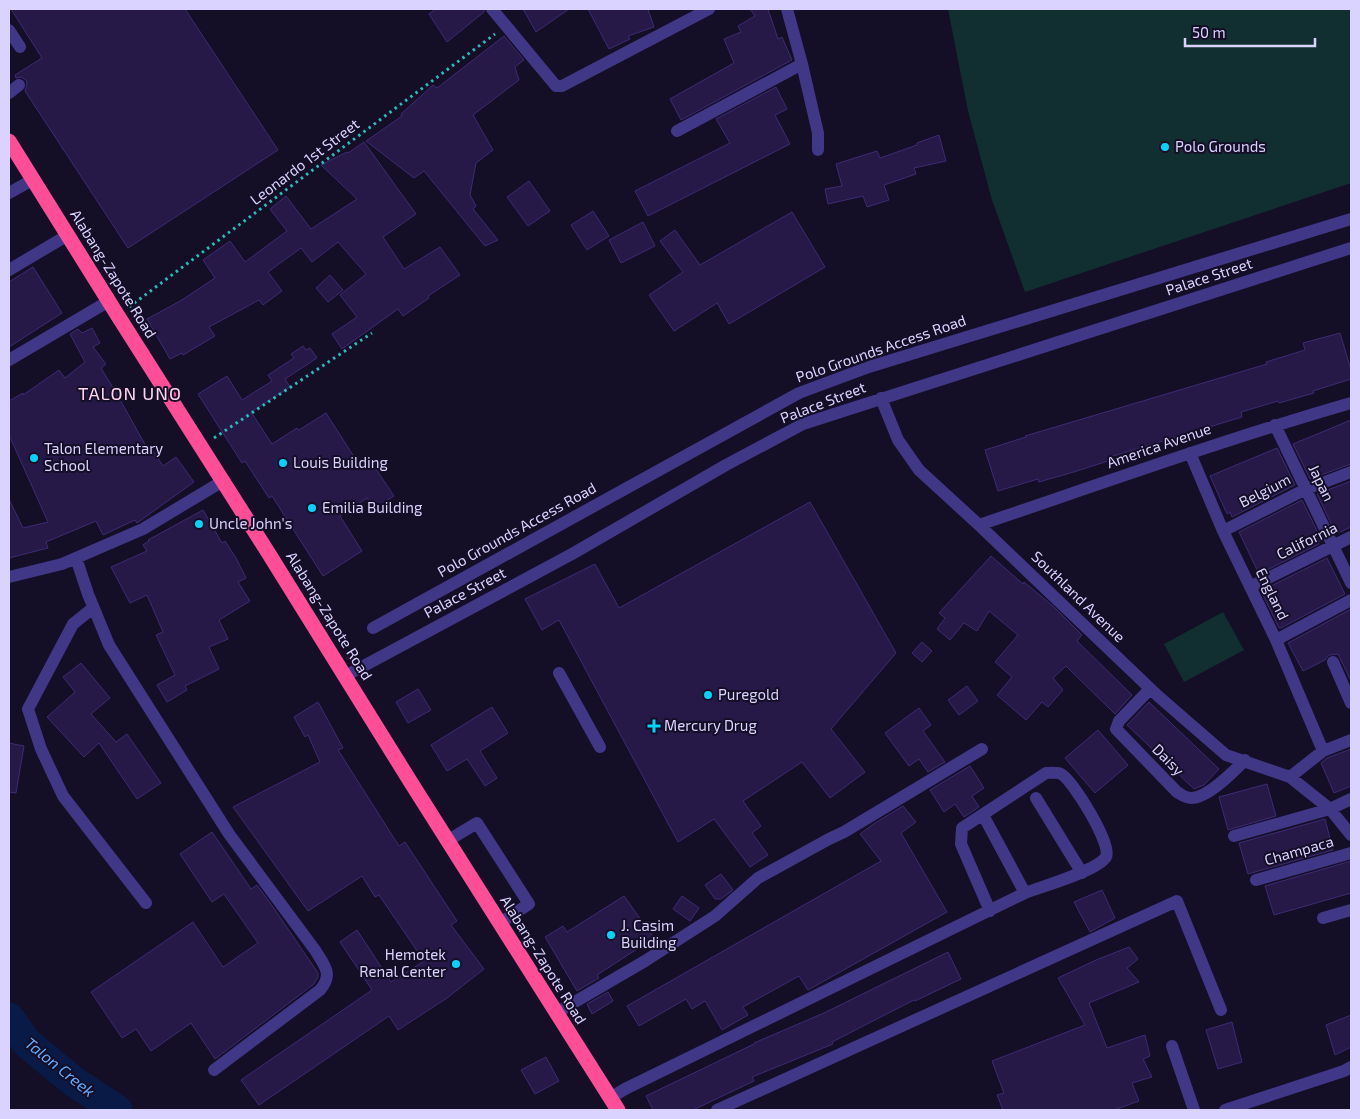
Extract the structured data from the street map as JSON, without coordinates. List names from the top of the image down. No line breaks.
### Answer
{"streets":{"highway":["Alabang-Zapote Road"],"street":["Palace Street","Polo Grounds Access Road","America Avenue","Japan","Belgium","California","England","Southland Avenue","Daisy","Champaca"],"path":["Leonardo 1st Street"]},"crossings":[["Leonardo 1st Street","Alabang-Zapote Road"],["Alabang-Zapote Road","Palace Street"],["Palace Street","Southland Avenue"],["America Avenue","Japan"],["America Avenue","England"],["America Avenue","Southland Avenue"],["Japan","Belgium"],["Japan","California"],["Belgium","England"],["California","England"],["Southland Avenue","Daisy"]],"districts":["TALON UNO"],"water":["Talon Creek"],"places":{"other":["Polo Grounds","Talon Elementary School","Louis Building","Emilia Building","Uncle John's","Puregold","J. Casim Building","Hemotek Renal Center"],"health":["Mercury Drug"]},"scale_bar":"50 m"}
